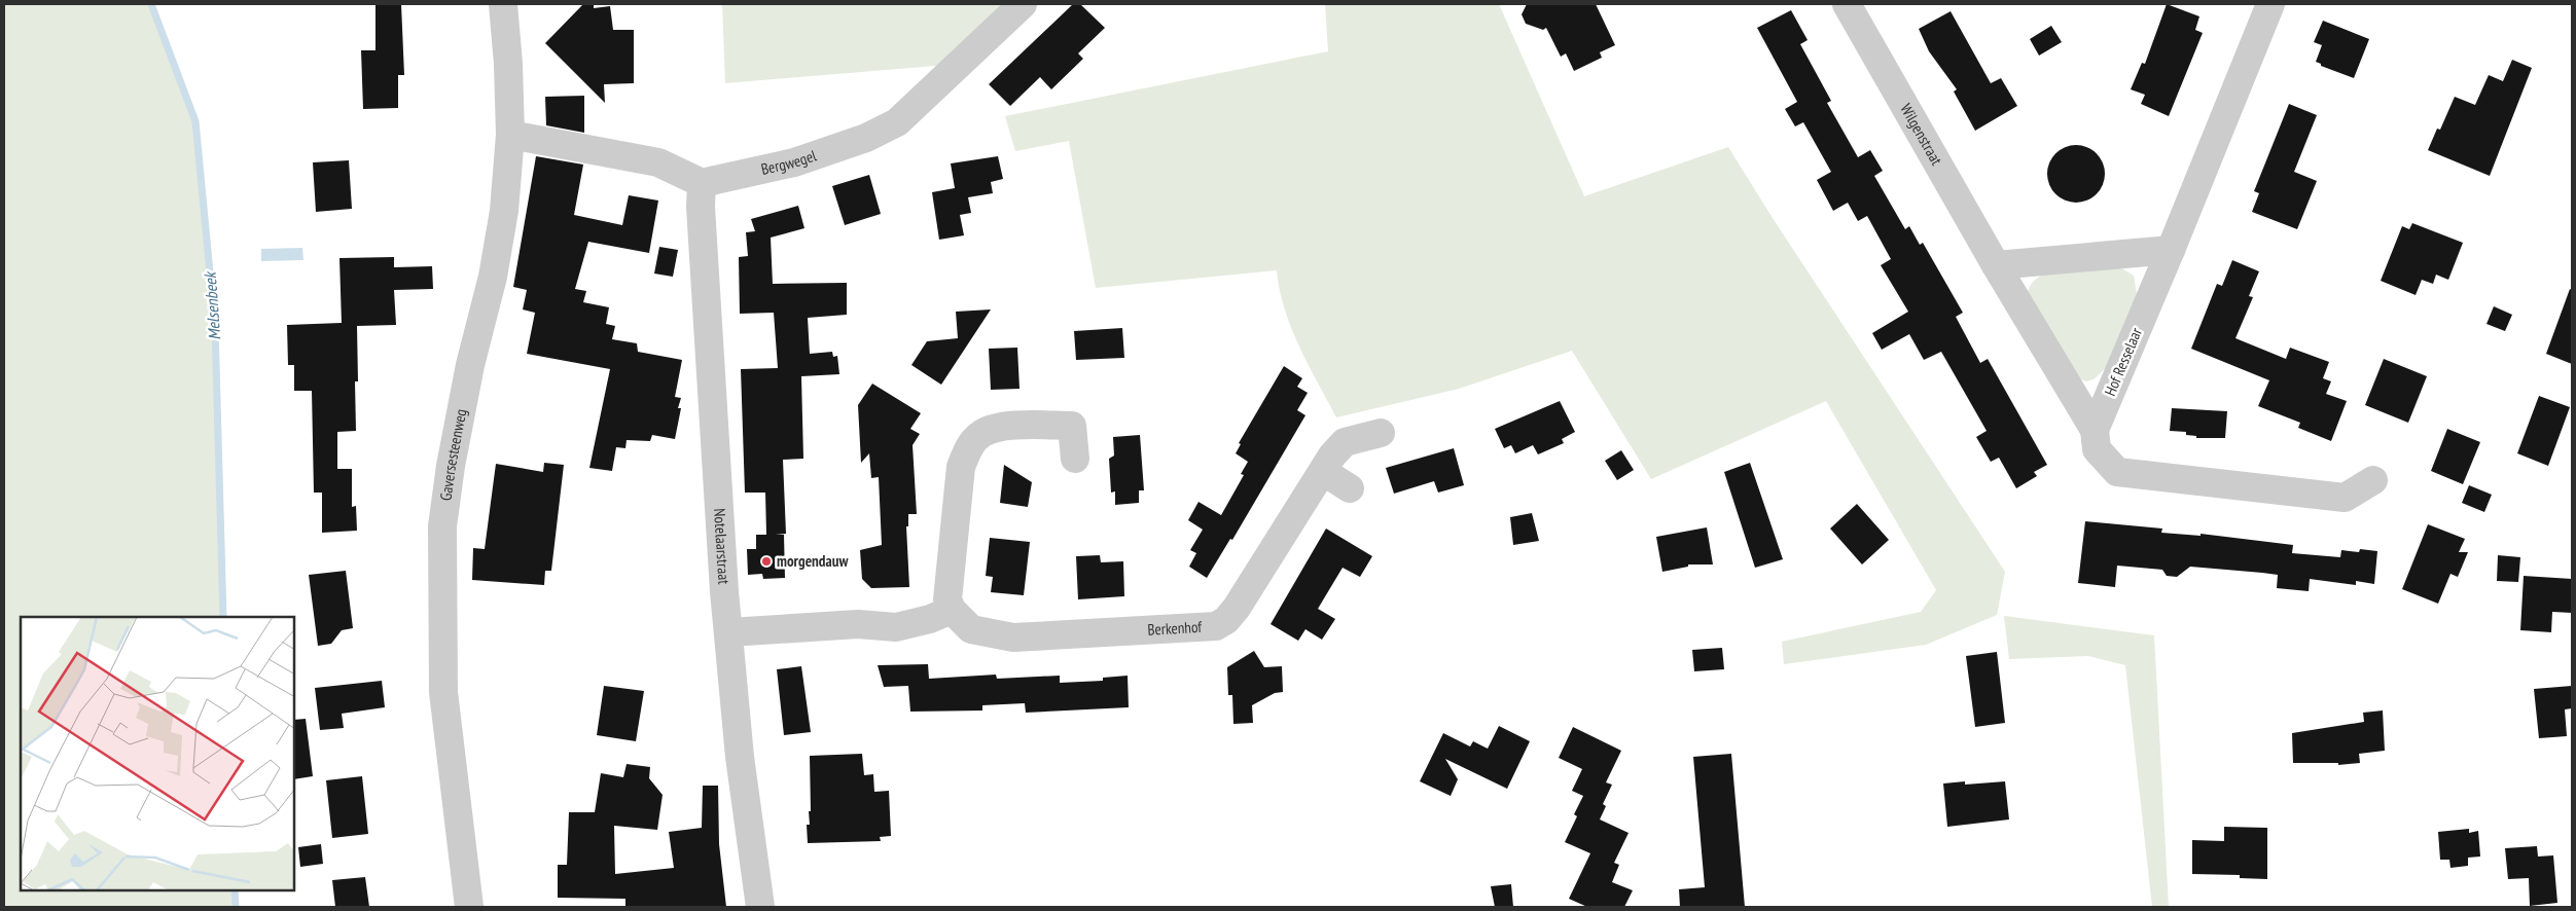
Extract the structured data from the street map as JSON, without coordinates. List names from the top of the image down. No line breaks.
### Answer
{"streets":{"street":["Wilgenstraat","Bergwegel","Hof Resselaar","Gaversesteenweg","Notelaarstraat","Berkenhof"]},"crossings":[["Wilgenstraat","Hof Resselaar"],["Bergwegel","Notelaarstraat"]],"water":["Melsenbeek"],"places":["morgendauw"]}
